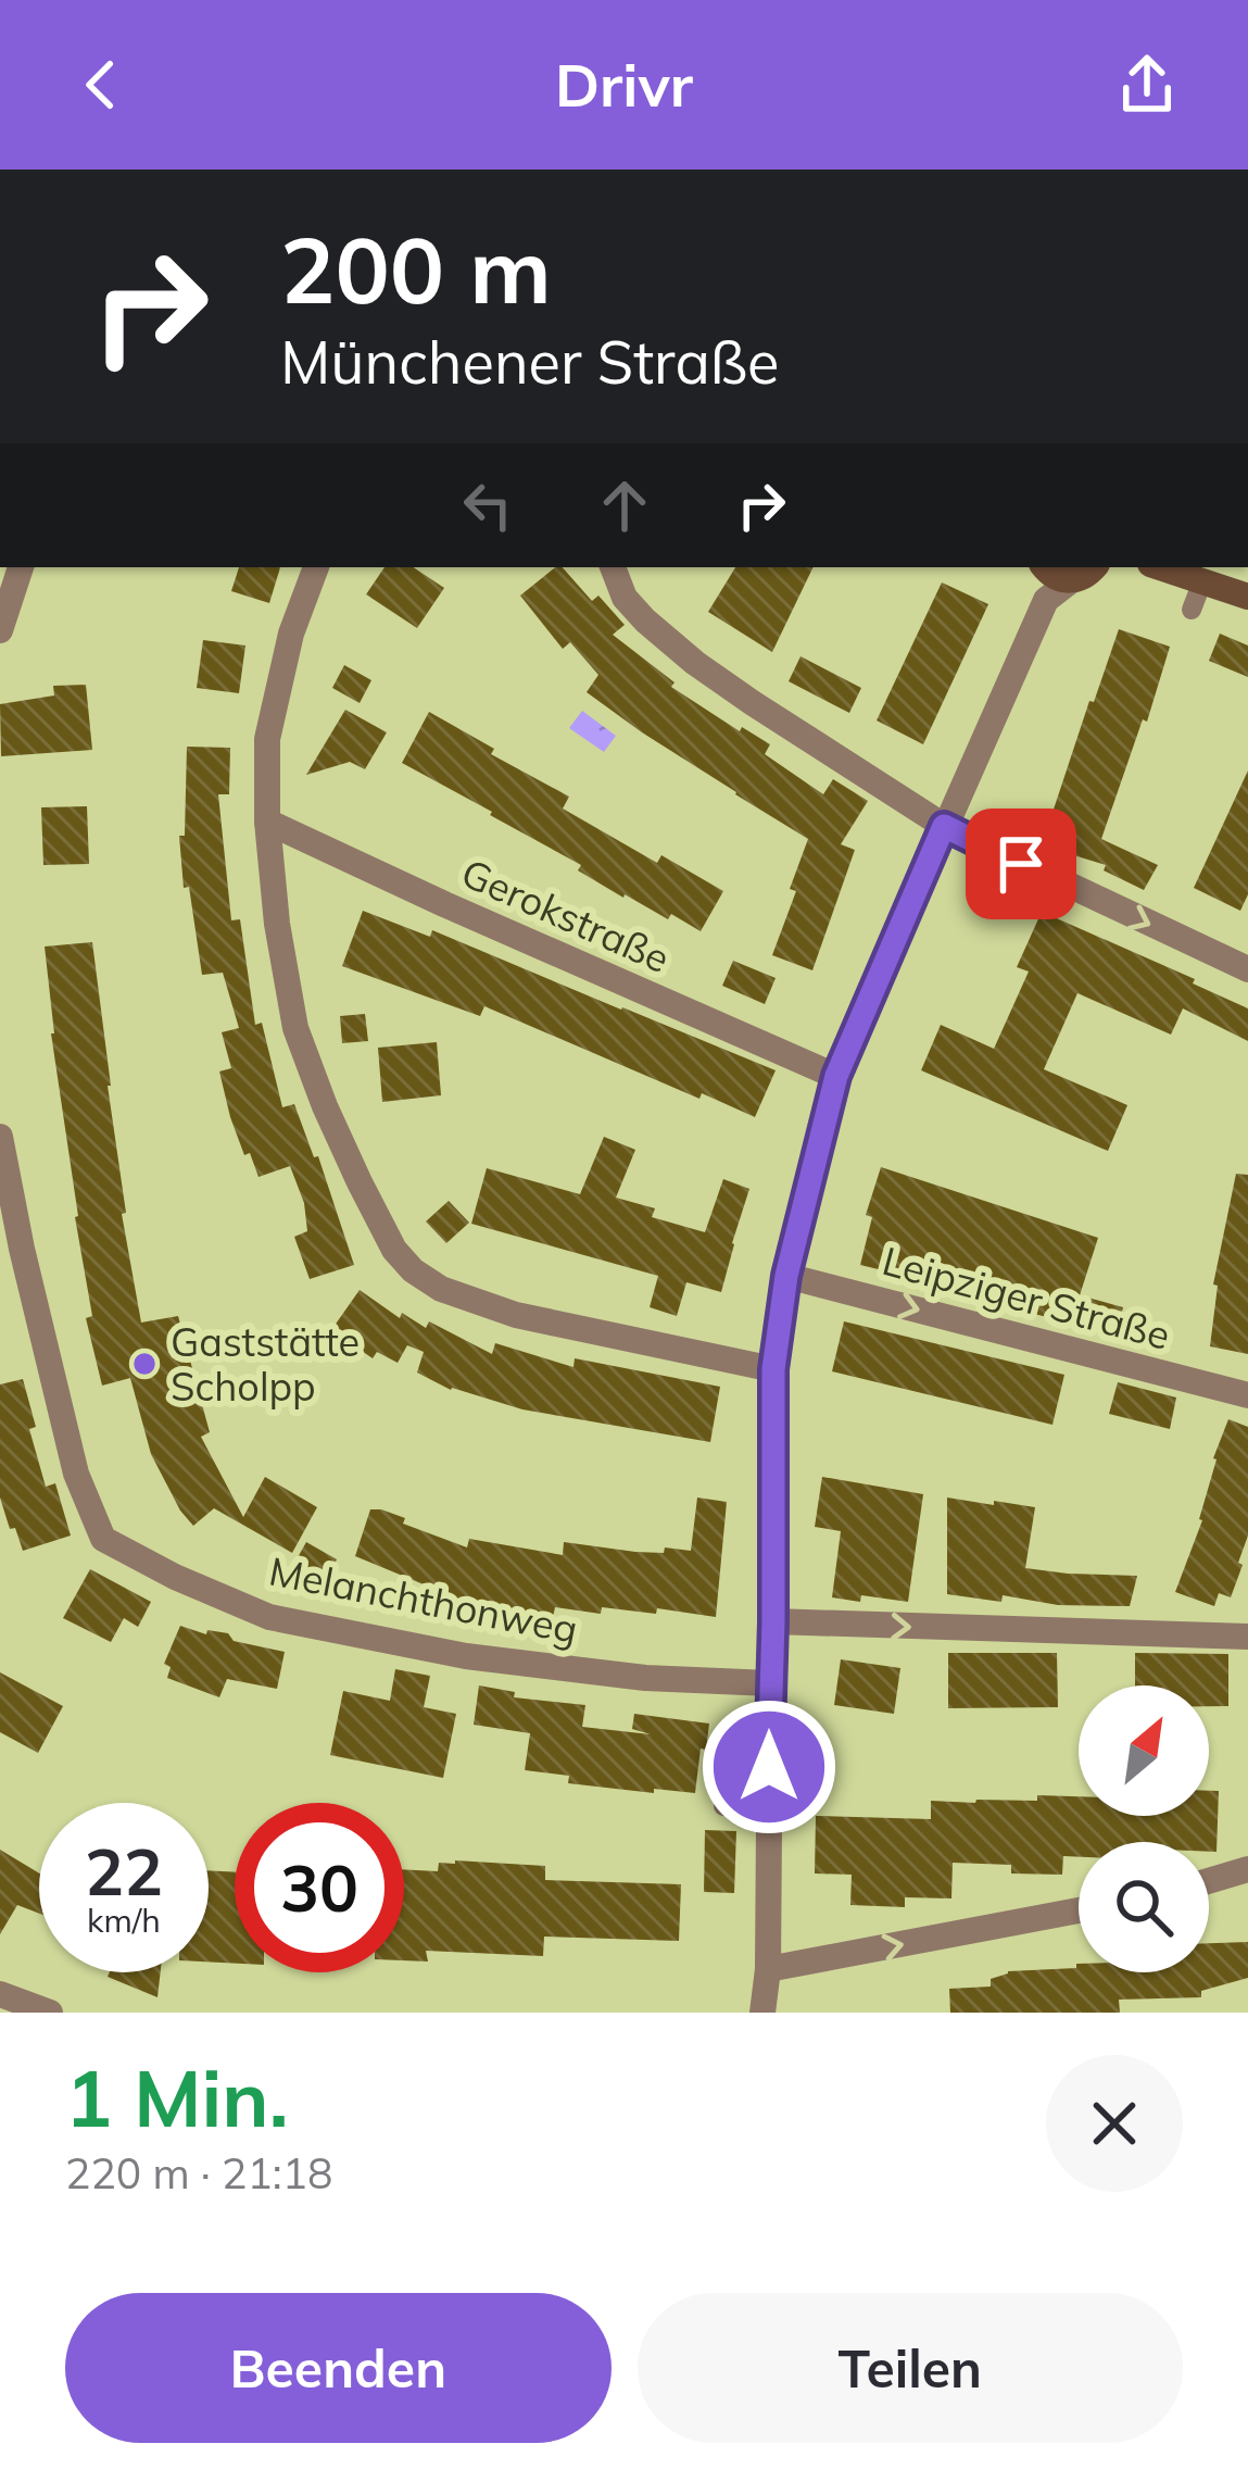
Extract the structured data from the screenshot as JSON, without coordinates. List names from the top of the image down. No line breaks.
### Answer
{"streets":{"street":["Gerokstraße","Leipziger Straße","Melanchthonweg"]},"one_way":["Leipziger Straße"],"places":["Gaststätte Scholpp"],"north":"top right","page":{"header":"Drivr","turn":["200 m","Münchener Straße"],"speed":"22 km/h","limit":"30","heading":["1 Min.","220 m · 21:18"],"buttons":["Beenden","Teilen"]}}
